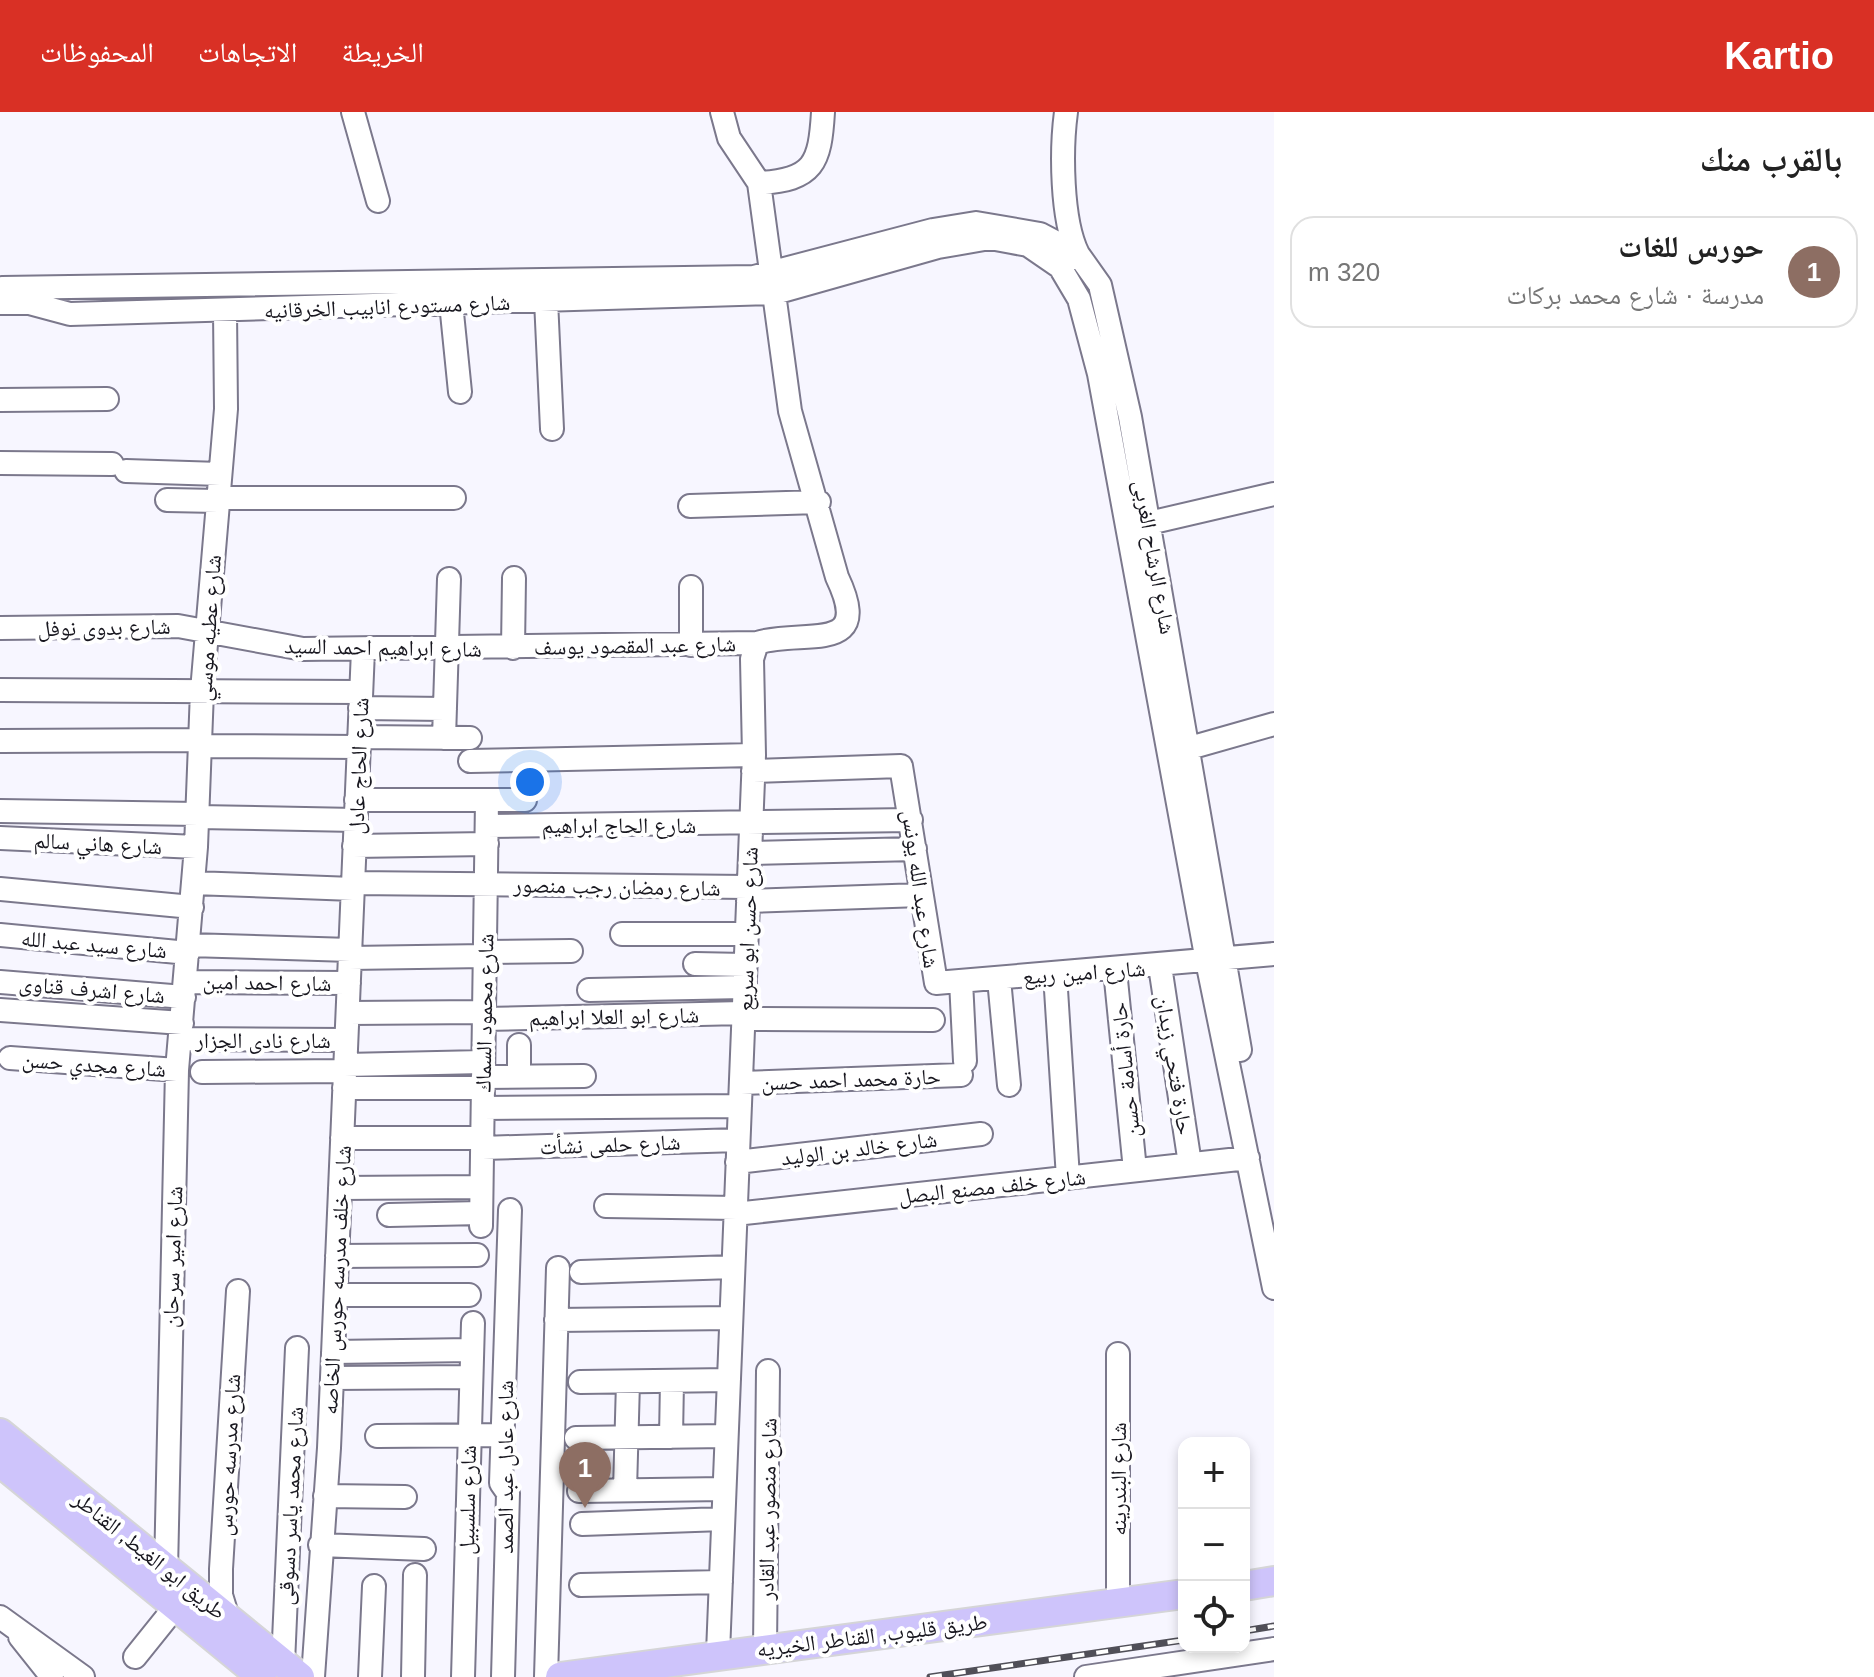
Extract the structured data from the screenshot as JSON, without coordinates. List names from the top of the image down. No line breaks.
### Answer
{"streets":{"main road":["طريق ابو الغيط, القناطر","طريق قليوب, القناطر الخيريه"],"street":["شارع مستودع انابيب الخرقانيه","شارع الرشاح الغربى","شارع بدوى نوفل","شارع عطيه موسي","شارع عبد المقصود يوسف","شارع ابراهيم احمد السيد","شارع الحاج عادل","شارع الحاج ابراهيم","شارع هاني سالم","شارع رمضان رجب منصور","شارع عبد الله يونس","شارع حسن ابو سريع","شارع سيد عبد الله","شارع امين ربيع","شارع احمد امين","شارع اشرف قناوى","شارع محمود السماك","شارع ابو العلا ابراهيم","شارع نادى الجزار","شارع مجدي حسن","حارة فتحي زيدان","حارة أسامة حسن","حارة محمد احمد حسن","شارع حلمى نشأت","شارع خالد بن الوليد","شارع خلف مصنع البصل","شارع امير سرحان","شارع خلف مدرسه حورس الخاصه","شارع مدرسه حورس","شارع عادل عبد الصمد","شارع البندرينه","شارع سلسبيل","شارع محمد ياسر دسوقى","شارع منصور عبد القادر"]},"crossings":[["شارع مستودع انابيب الخرقانيه","شارع الرشاح الغربى"],["شارع مستودع انابيب الخرقانيه","شارع عطيه موسي"],["شارع الرشاح الغربى","شارع امين ربيع"],["شارع الرشاح الغربى","شارع خلف مصنع البصل"],["شارع بدوى نوفل","شارع عطيه موسي"],["شارع بدوى نوفل","شارع ابراهيم احمد السيد"],["شارع عطيه موسي","شارع ابراهيم احمد السيد"],["شارع عطيه موسي","شارع هاني سالم"],["شارع عطيه موسي","شارع رمضان رجب منصور"],["شارع عطيه موسي","شارع سيد عبد الله"],["شارع عطيه موسي","شارع امير سرحان"],["شارع عبد المقصود يوسف","شارع ابراهيم احمد السيد"],["شارع عبد المقصود يوسف","شارع حسن ابو سريع"],["شارع ابراهيم احمد السيد","شارع الحاج عادل"],["شارع الحاج عادل","شارع الحاج ابراهيم"],["شارع الحاج عادل","شارع رمضان رجب منصور"],["شارع الحاج عادل","شارع خلف مدرسه حورس الخاصه"],["شارع الحاج ابراهيم","شارع عبد الله يونس"],["شارع الحاج ابراهيم","شارع حسن ابو سريع"],["شارع الحاج ابراهيم","شارع محمود السماك"],["شارع رمضان رجب منصور","شارع عبد الله يونس"],["شارع رمضان رجب منصور","شارع حسن ابو سريع"],["شارع رمضان رجب منصور","شارع محمود السماك"],["شارع رمضان رجب منصور","شارع خلف مدرسه حورس الخاصه"],["شارع عبد الله يونس","شارع حسن ابو سريع"],["شارع عبد الله يونس","شارع امين ربيع"],["شارع عبد الله يونس","حارة محمد احمد حسن"],["شارع حسن ابو سريع","شارع ابو العلا ابراهيم"],["شارع حسن ابو سريع","حارة محمد احمد حسن"],["شارع حسن ابو سريع","شارع حلمى نشأت"],["شارع حسن ابو سريع","شارع خالد بن الوليد"],["شارع حسن ابو سريع","شارع خلف مصنع البصل"],["شارع حسن ابو سريع","طريق قليوب, القناطر الخيريه"],["شارع سيد عبد الله","شارع محمود السماك"],["شارع سيد عبد الله","شارع امير سرحان"],["شارع سيد عبد الله","شارع خلف مدرسه حورس الخاصه"],["شارع امين ربيع","حارة فتحي زيدان"],["شارع امين ربيع","حارة أسامة حسن"],["شارع امين ربيع","حارة محمد احمد حسن"],["شارع احمد امين","شارع اشرف قناوى"],["شارع احمد امين","شارع امير سرحان"],["شارع احمد امين","شارع خلف مدرسه حورس الخاصه"],["شارع اشرف قناوى","شارع امير سرحان"],["شارع محمود السماك","شارع ابو العلا ابراهيم"],["شارع محمود السماك","حارة محمد احمد حسن"],["شارع محمود السماك","شارع حلمى نشأت"],["شارع ابو العلا ابراهيم","شارع خلف مدرسه حورس الخاصه"],["شارع نادى الجزار","شارع امير سرحان"],["شارع نادى الجزار","شارع خلف مدرسه حورس الخاصه"],["شارع مجدي حسن","شارع امير سرحان"],["حارة فتحي زيدان","شارع خلف مصنع البصل"],["حارة أسامة حسن","شارع خلف مصنع البصل"],["شارع حلمى نشأت","شارع خالد بن الوليد"],["شارع حلمى نشأت","شارع خلف مدرسه حورس الخاصه"],["شارع امير سرحان","طريق ابو الغيط, القناطر"],["شارع مدرسه حورس","طريق ابو الغيط, القناطر"],["شارع البندرينه","طريق قليوب, القناطر الخيريه"],["شارع محمد ياسر دسوقى","طريق ابو الغيط, القناطر"],["شارع منصور عبد القادر","طريق قليوب, القناطر الخيريه"]],"page":{"header":"Kartio","nav":["الخريطة","الاتجاهات","المحفوظات"],"heading":"بالقرب منك","list":[{"mark":"1","name":"حورس للغات","note":"مدرسة · شارع محمد بركات","value":"320 m"}],"map_buttons":["+","−"],"pins":"1"}}
